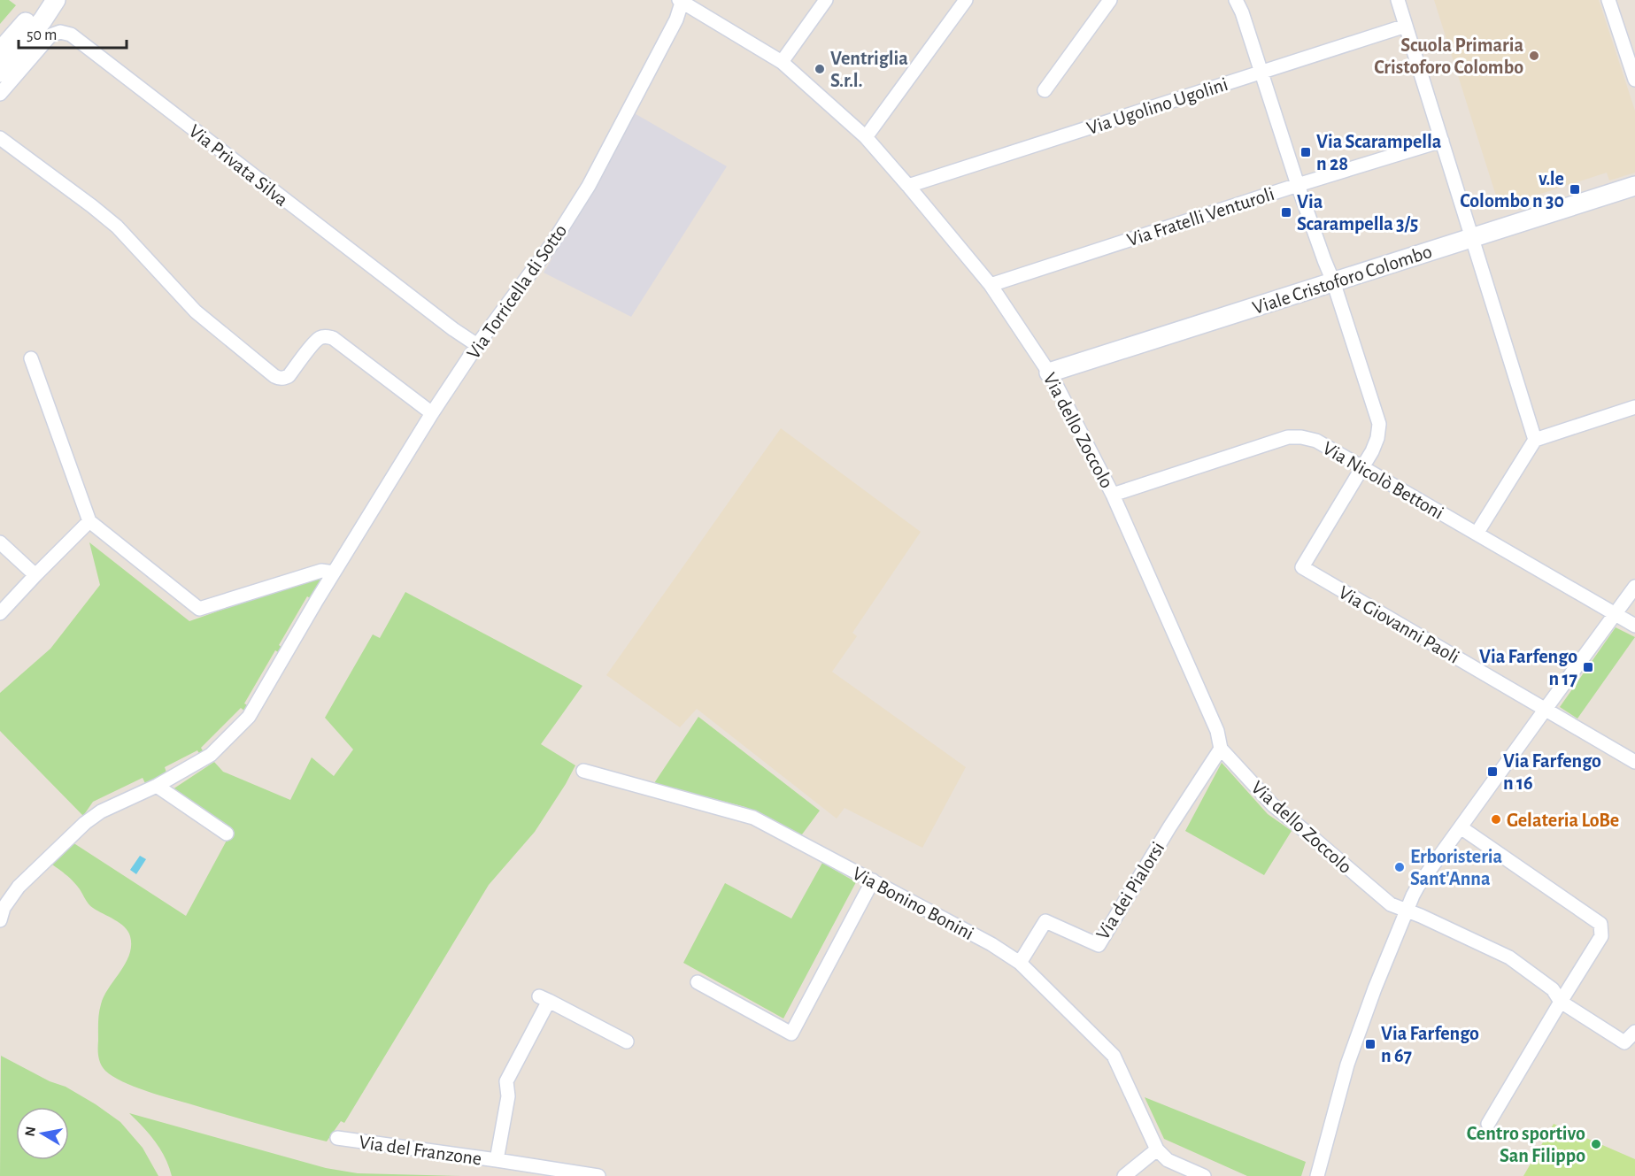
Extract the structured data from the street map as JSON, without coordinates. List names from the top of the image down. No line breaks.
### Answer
{"streets":{"street":["Via Ugolino Ugolini","Via Privata Silva","Via Fratelli Venturoli","Viale Cristoforo Colombo","Via Torricella di Sotto","Via dello Zoccolo","Via Nicolò Bettoni","Via Giovanni Paoli","Via dei Pialorsi","Via Bonino Bonini","Via del Franzone"]},"crossings":[["Via Ugolino Ugolini","Via dello Zoccolo"],["Via Privata Silva","Via Torricella di Sotto"],["Via Fratelli Venturoli","Via dello Zoccolo"],["Viale Cristoforo Colombo","Via dello Zoccolo"],["Via Torricella di Sotto","Via dello Zoccolo"],["Via dello Zoccolo","Via Nicolò Bettoni"],["Via dello Zoccolo","Via dei Pialorsi"],["Via Nicolò Bettoni","Via Giovanni Paoli"],["Via dei Pialorsi","Via Bonino Bonini"]],"places":{"other":["Scuola Primaria Cristoforo Colombo","Ventriglia S.r.l.","Gelateria LoBe","Erboristeria Sant'Anna","Centro sportivo San Filippo"],"transit":["Via Scarampella n 28","v.le Colombo n 30","Via Scarampella 3/5","Via Farfengo n 17","Via Farfengo n 16","Via Farfengo n 67"]},"scale_bar":"50 m","north":"left"}
